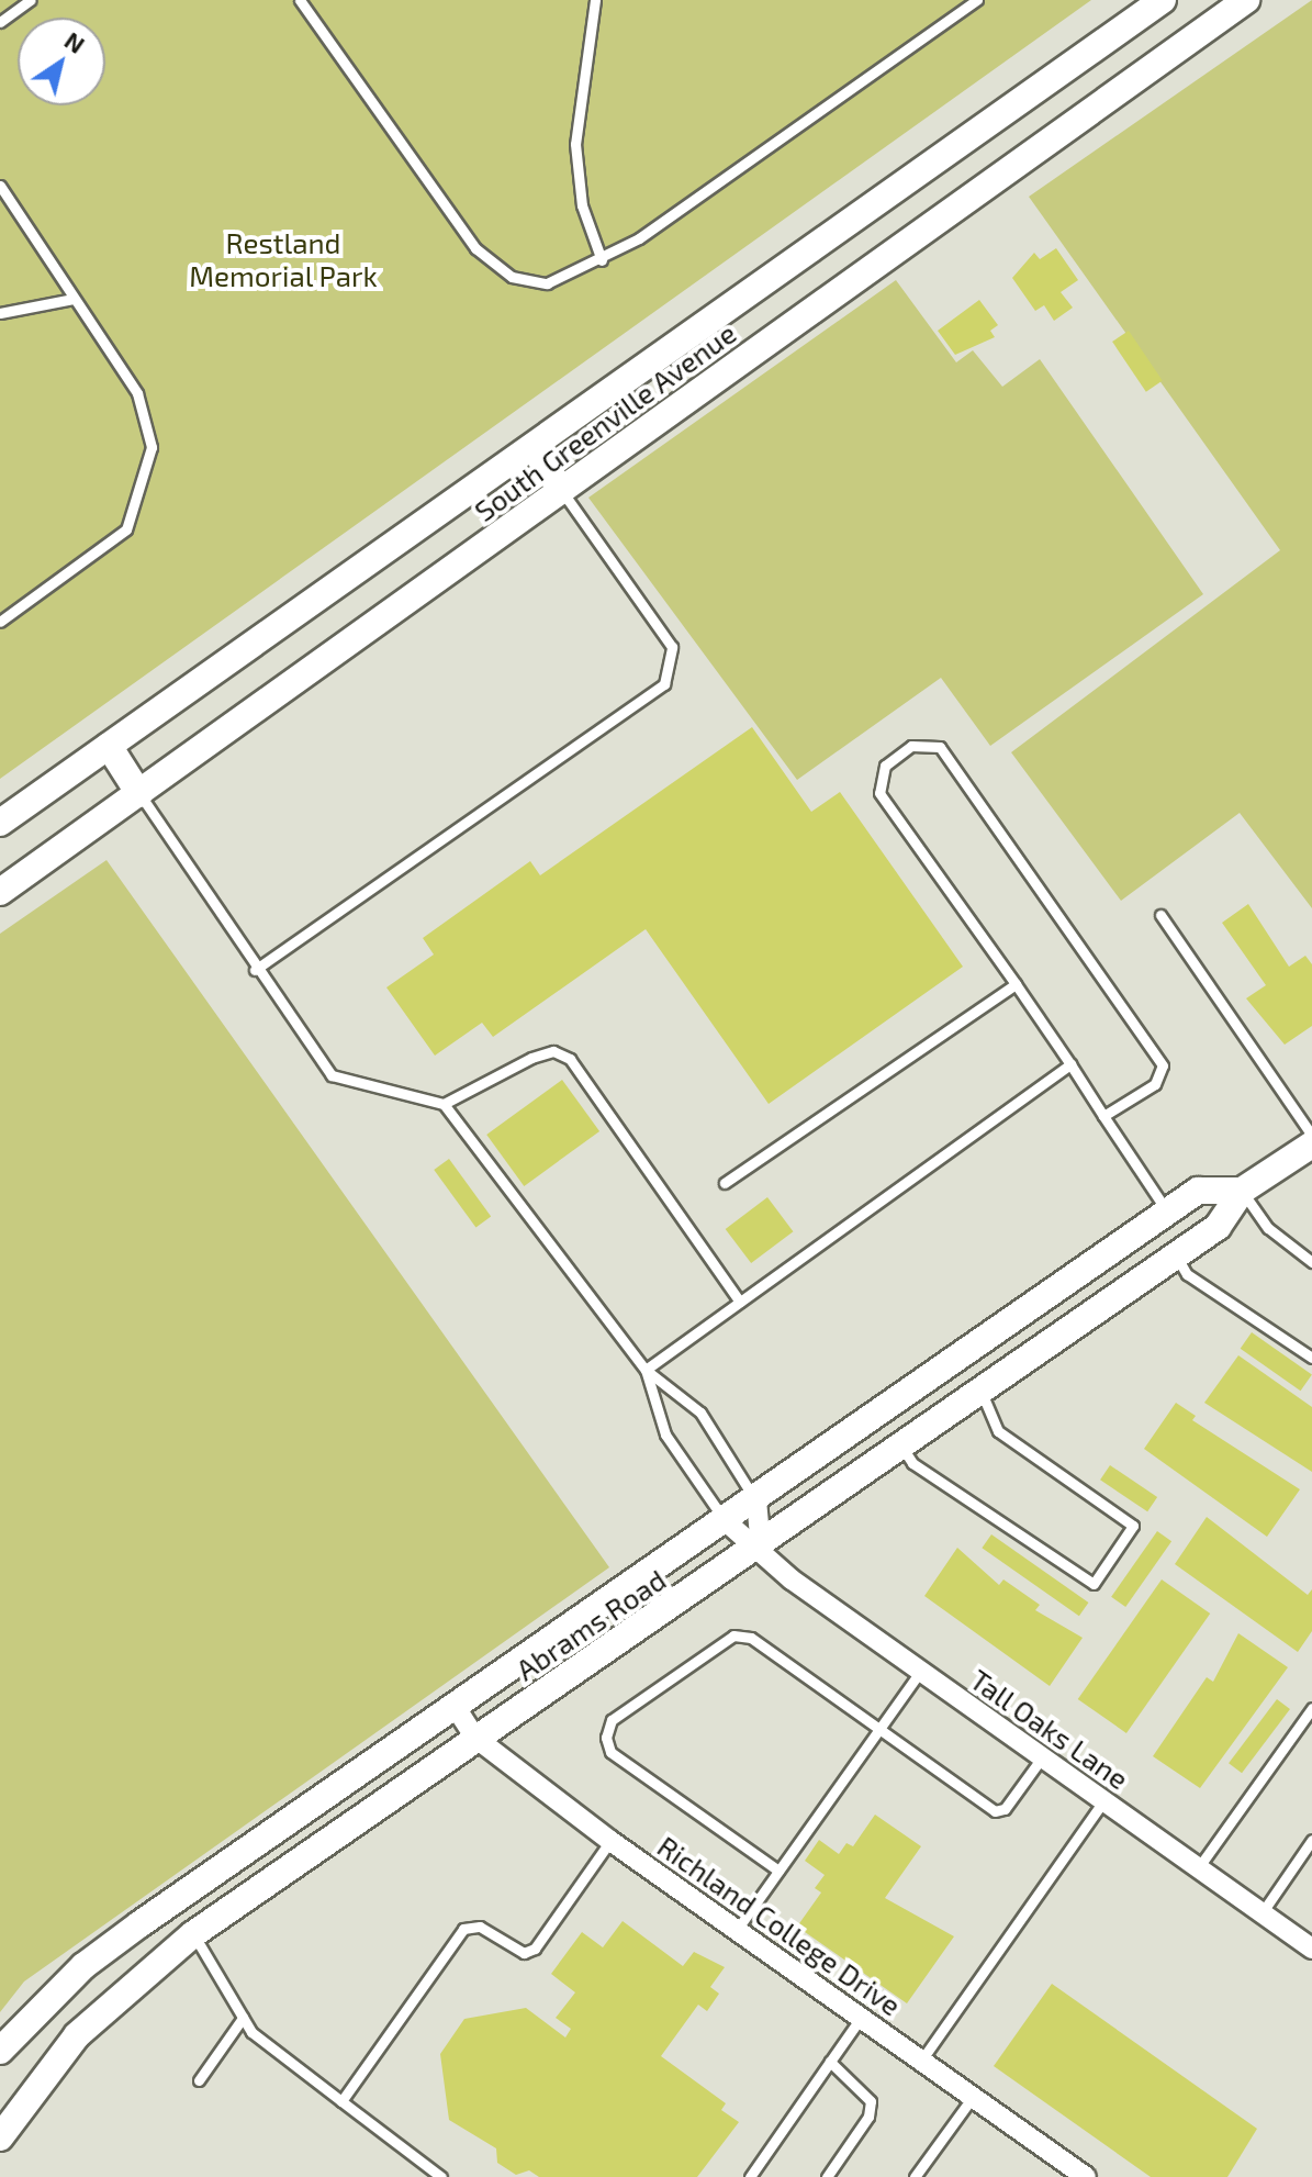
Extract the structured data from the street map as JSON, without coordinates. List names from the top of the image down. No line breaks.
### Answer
{"streets":{"main road":["South Greenville Avenue","Abrams Road"],"street":["Tall Oaks Lane","Richland College Drive"]},"crossings":[["Abrams Road","Tall Oaks Lane"],["Abrams Road","Richland College Drive"]],"parks":["Restland Memorial Park"],"north":"top right"}
